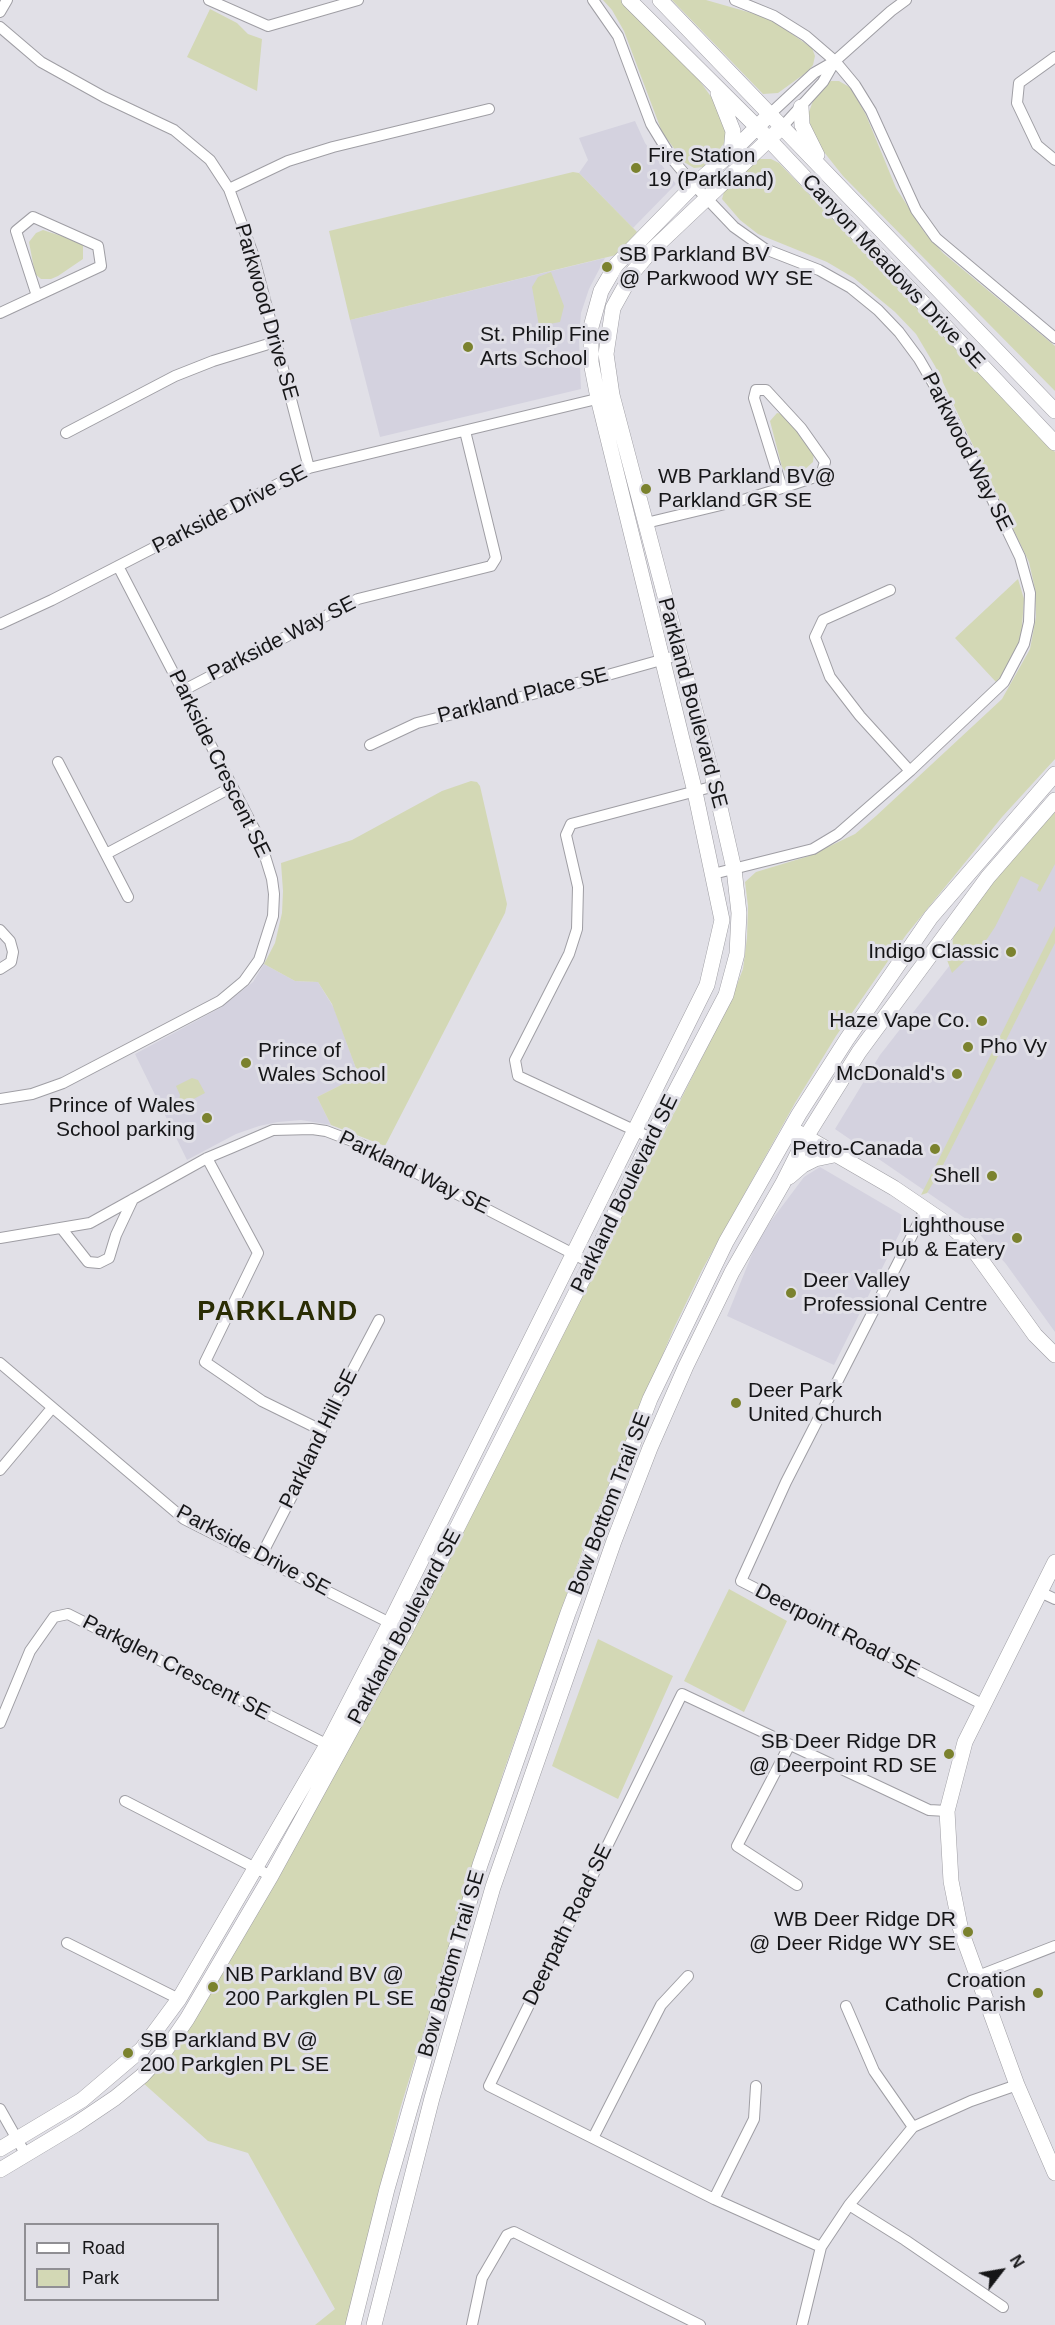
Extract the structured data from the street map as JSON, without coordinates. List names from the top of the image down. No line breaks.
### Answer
{"streets":{"street":["Canyon Meadows Drive SE","Parkwood Drive SE","Parkwood Way SE","Parkside Drive SE","Parkside Way SE","Parkland Place SE","Parkland Boulevard SE","Parkside Crescent SE","Parkland Way SE","Parkland Hill SE","Bow Bottom Trail SE","Deerpoint Road SE","Parkglen Crescent SE","Deerpath Road SE"]},"crossings":[["Canyon Meadows Drive SE","Parkland Boulevard SE"],["Parkwood Drive SE","Parkside Drive SE"],["Parkwood Way SE","Parkland Boulevard SE"],["Parkside Drive SE","Parkside Way SE"],["Parkside Drive SE","Parkland Boulevard SE"],["Parkside Drive SE","Parkside Crescent SE"],["Parkside Drive SE","Parkland Hill SE"],["Parkside Way SE","Parkside Crescent SE"],["Parkland Place SE","Parkland Boulevard SE"],["Parkland Boulevard SE","Parkland Way SE"],["Parkland Boulevard SE","Parkglen Crescent SE"]],"districts":["PARKLAND"],"places":["Fire Station 19 (Parkland)","SB Parkland BV @ Parkwood WY SE","St. Philip Fine Arts School","WB Parkland BV@ Parkland GR SE","Indigo Classic","Haze Vape Co.","Pho Vy","Prince of Wales School","McDonald's","Prince of Wales School parking","Petro-Canada","Shell","Lighthouse Pub & Eatery","Deer Valley Professional Centre","Deer Park United Church","SB Deer Ridge DR @ Deerpoint RD SE","WB Deer Ridge DR @ Deer Ridge WY SE","NB Parkland BV @ 200 Parkglen PL SE","Croation Catholic Parish","SB Parkland BV @ 200 Parkglen PL SE"],"legend":["Road","Park"],"north":"top right"}
